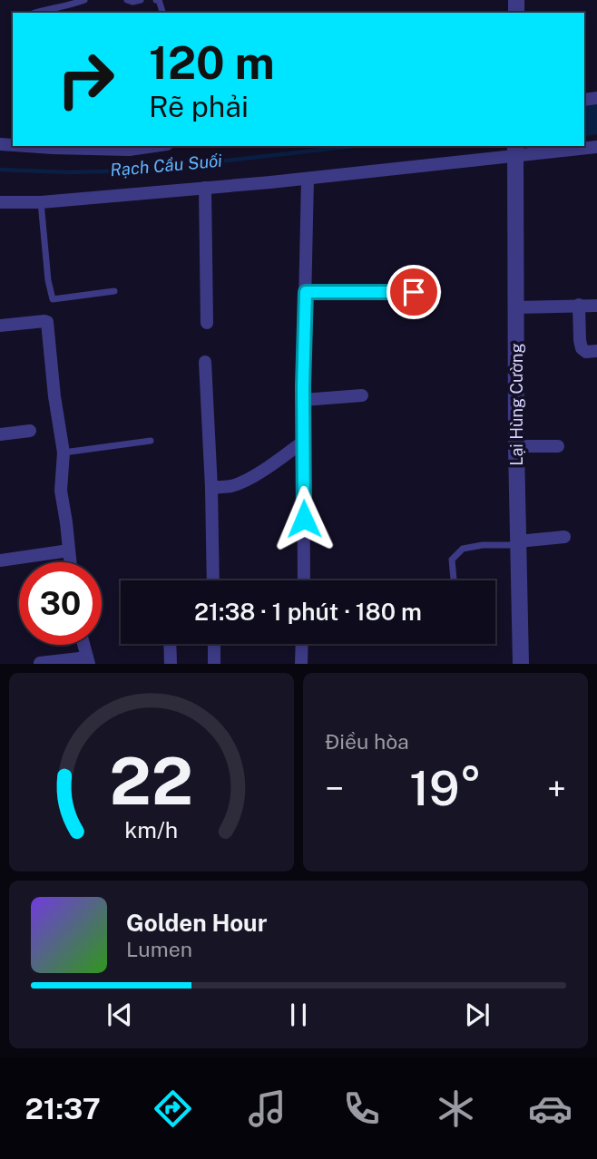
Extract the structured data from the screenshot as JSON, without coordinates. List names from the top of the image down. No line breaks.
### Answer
{"streets":{"street":["Lại Hùng Cường"]},"water":["Rạch Cầu Suối"],"page":{"turn":["120 m","Rẽ phải"],"limit":"30","trip":"21:38 · 1 phút · 180 m","tile":"Điều hòa","heat":["−","19°","+"],"song":["Golden Hour","Lumen"],"tabs":"21:37","gauge":["22","km/h"]}}
